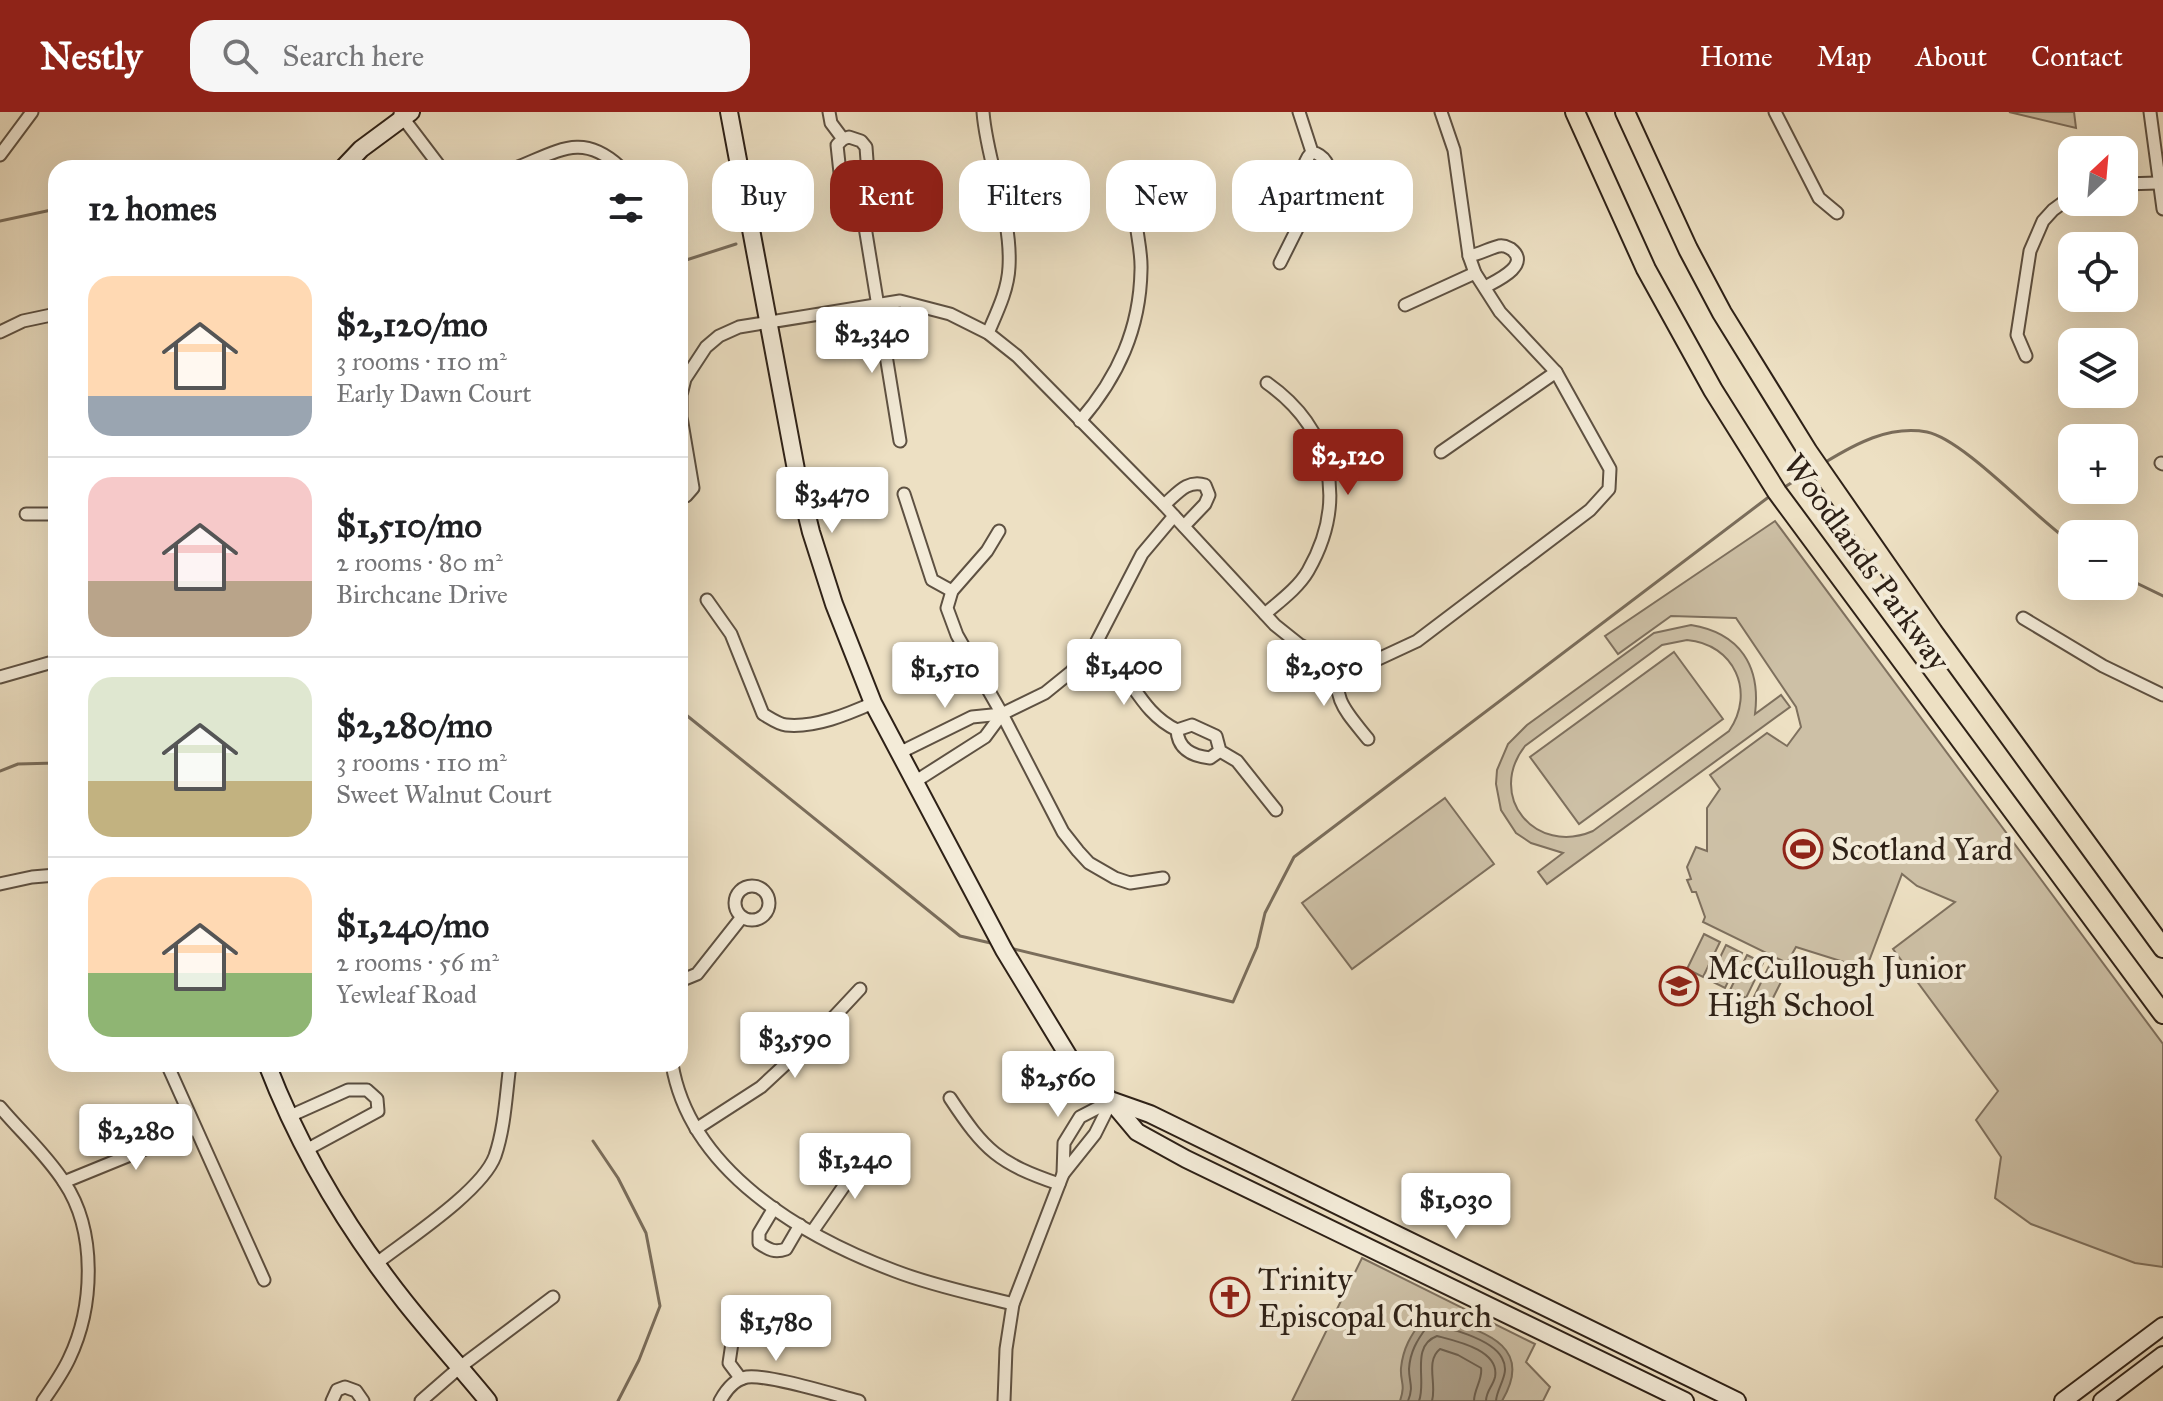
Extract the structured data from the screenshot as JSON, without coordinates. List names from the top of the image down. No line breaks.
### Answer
{"streets":{"main road":["Woodlands Parkway"]},"places":{"sports":["Scotland Yard"],"school or university":["McCullough Junior High School"],"church":["Trinity Episcopal Church"]},"north":"top right","page":{"header":"Nestly","search":"Search here","nav":["Home","Map","About","Contact"],"map_buttons":["+","−"],"chip":["Buy","Rent","Filters","New","Apartment"],"heading":"12 homes","list":[{"name":"$2,120/mo","note":"3 rooms · 110 m² · Early Dawn Court"},{"name":"$1,510/mo","note":"2 rooms · 80 m² · Birchcane Drive"},{"name":"$2,280/mo","note":"3 rooms · 110 m² · Sweet Walnut Court"},{"name":"$1,240/mo","note":"2 rooms · 56 m² · Yewleaf Road"}],"price":["$2,340","$2,120","$3,470","$1,400","$2,050","$1,510","$3,590","$2,560","$2,280","$1,240","$1,030","$1,780"]}}
